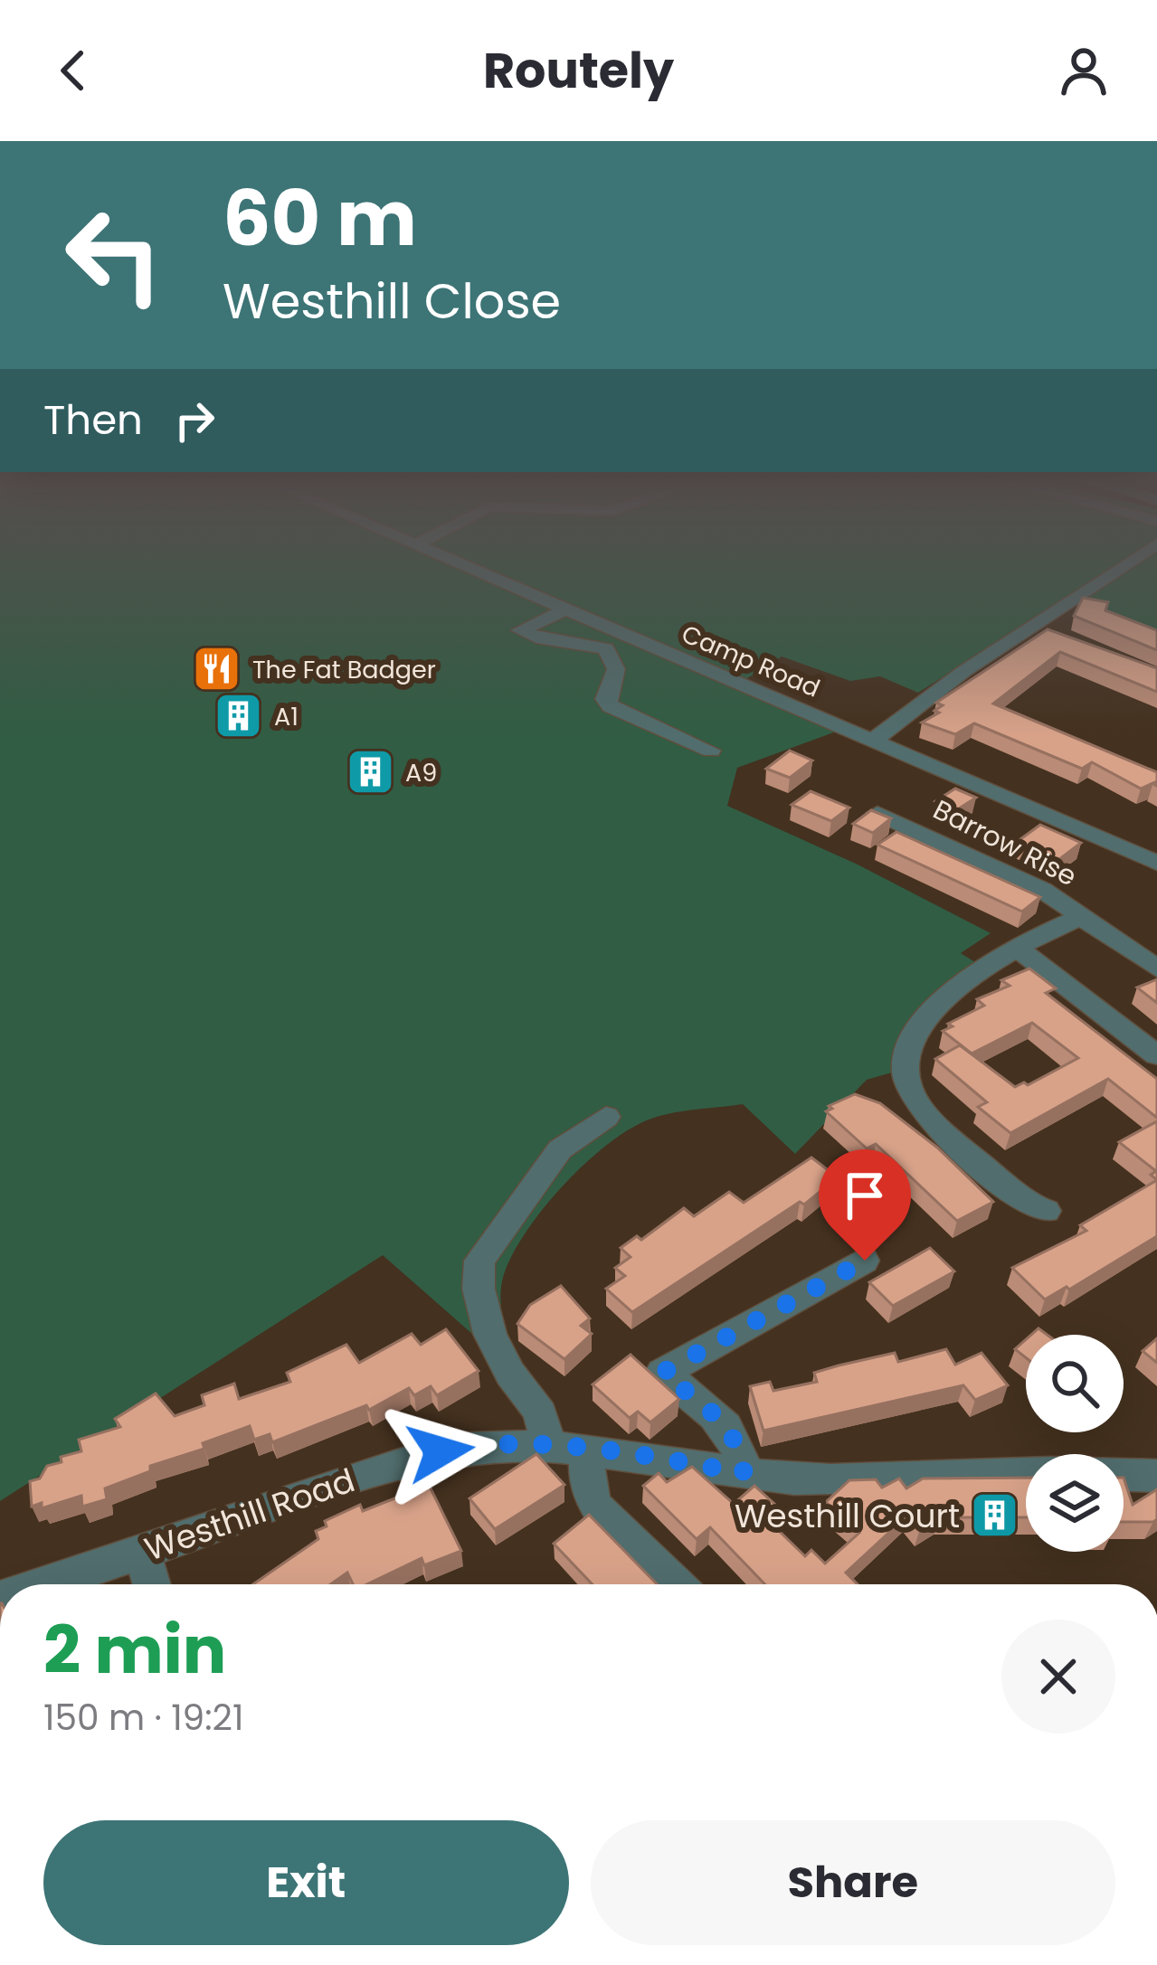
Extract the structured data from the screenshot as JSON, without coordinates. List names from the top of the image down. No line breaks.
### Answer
{"streets":{"street":["Camp Road","Barrow Rise","Westhill Road"]},"places":{"restaurant":["The Fat Badger"],"building":["A1","A9","Westhill Court"]},"page":{"header":"Routely","turn":["60 m","Westhill Close"],"then":"Then","heading":["2 min","150 m · 19:21"],"buttons":["Exit","Share"]}}
